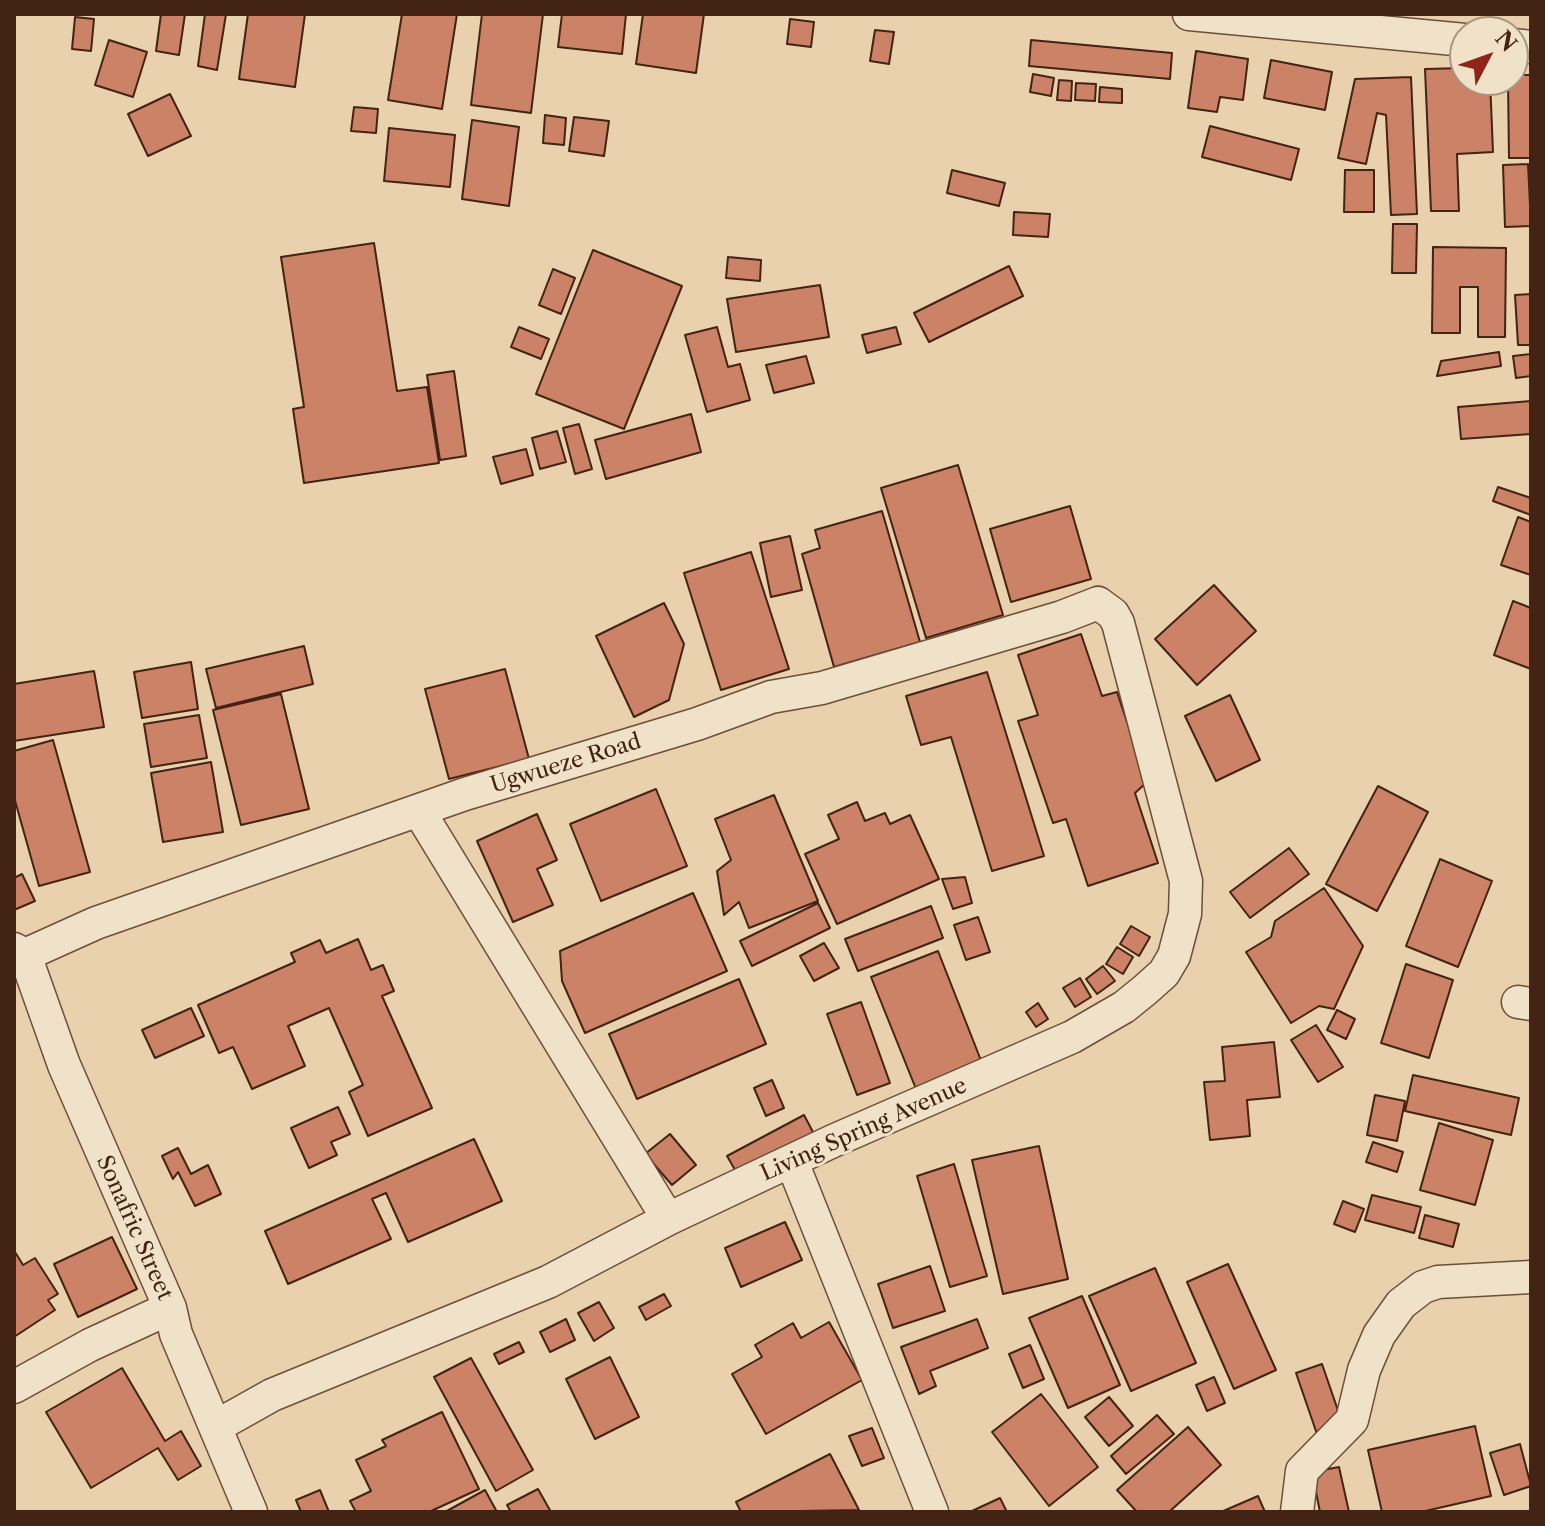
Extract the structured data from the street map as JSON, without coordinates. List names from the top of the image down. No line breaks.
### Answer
{"streets":{"street":["Ugwueze Road","Living Spring Avenue","Sonafric Street"]},"crossings":[["Ugwueze Road","Living Spring Avenue"],["Ugwueze Road","Sonafric Street"],["Living Spring Avenue","Sonafric Street"]],"north":"top right"}
